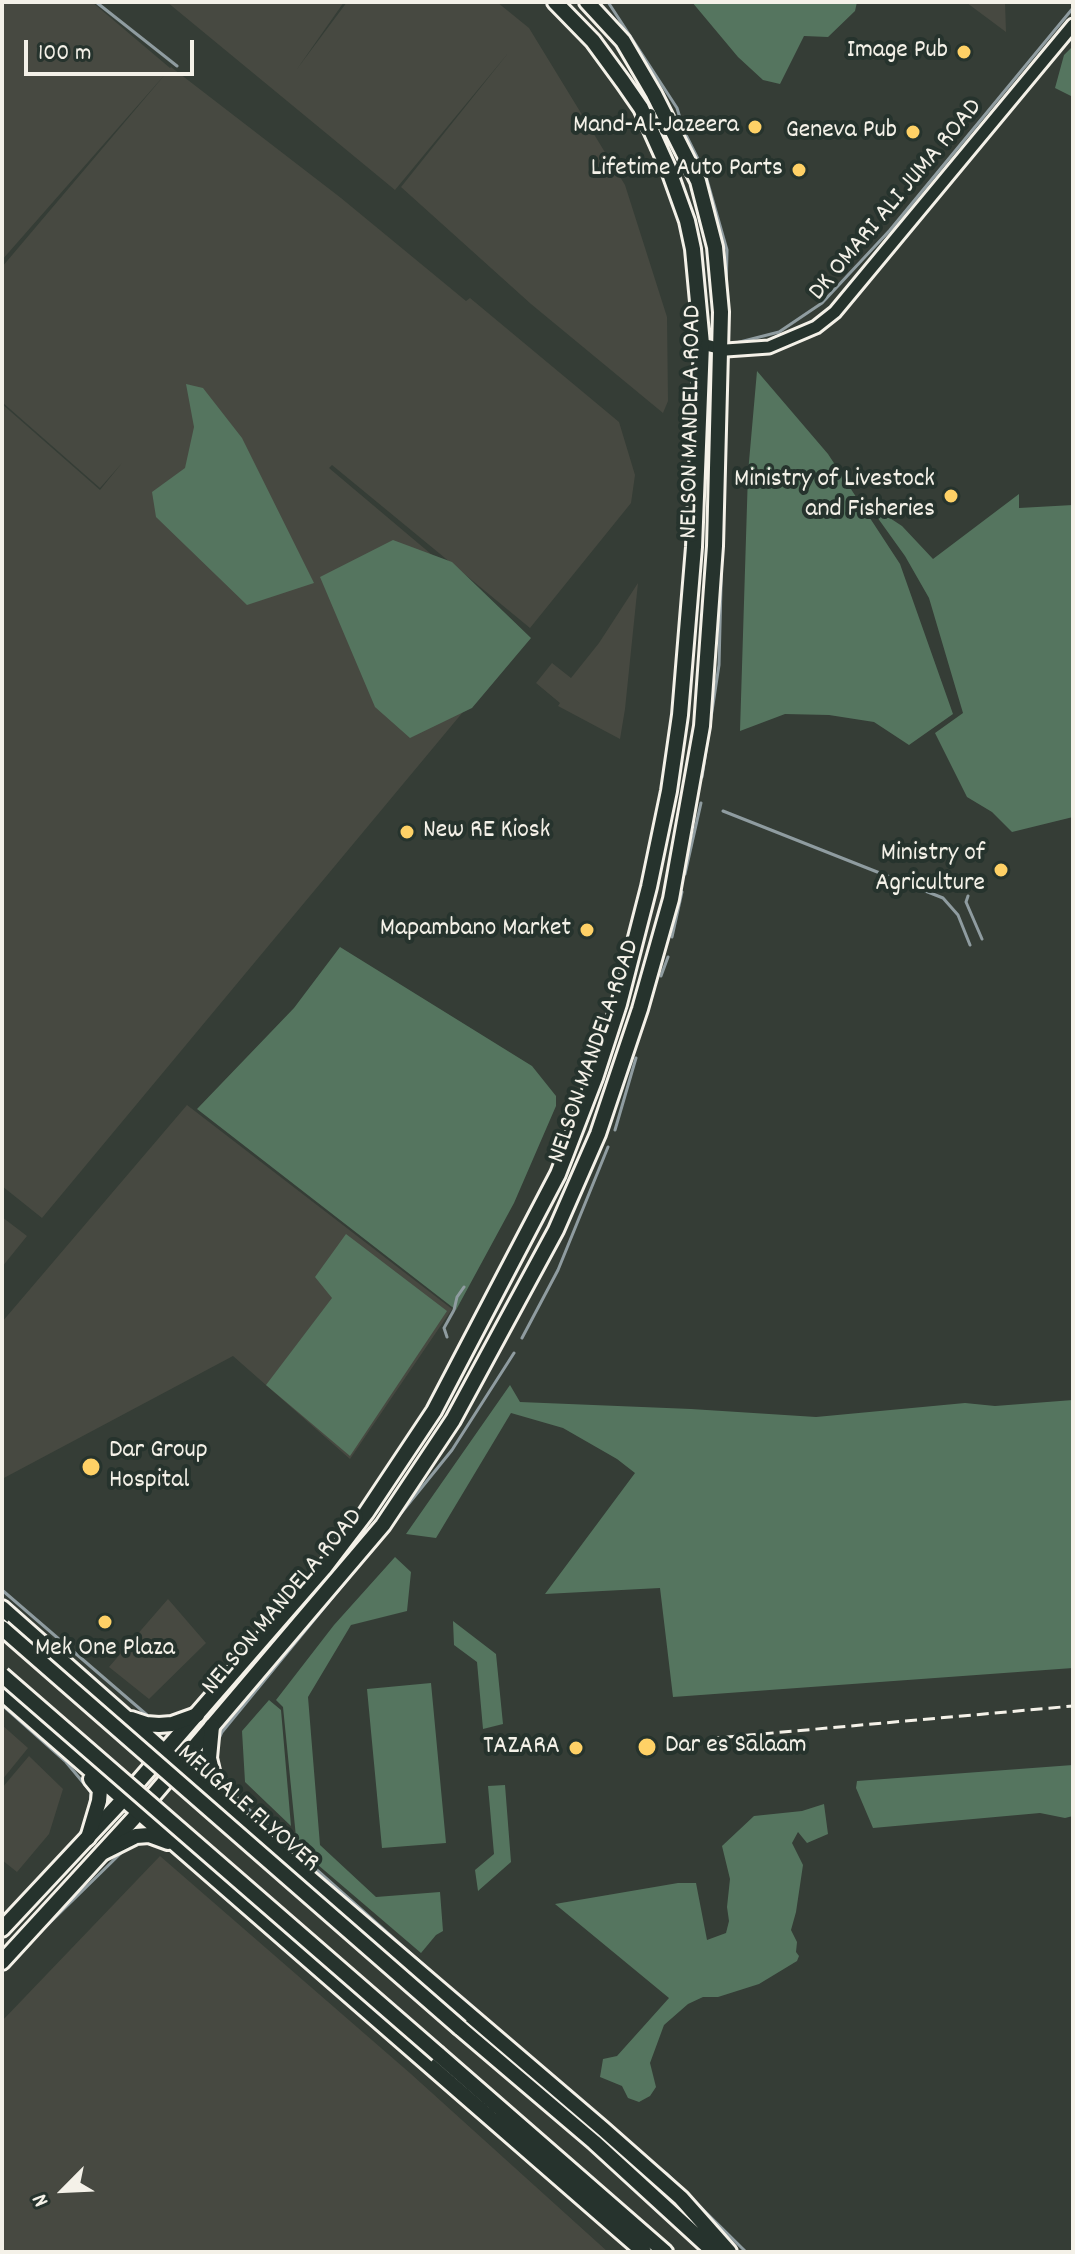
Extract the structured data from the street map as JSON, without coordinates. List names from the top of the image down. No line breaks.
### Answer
{"streets":{"main road":["NELSON MANDELA ROAD","MFUGALE FLYOVER"],"street":["DK OMARI ALI JUMA ROAD"]},"crossings":[["DK OMARI ALI JUMA ROAD","NELSON MANDELA ROAD"]],"places":["Image Pub","Mand-Al-Jazeera","Geneva Pub","Lifetime Auto Parts","Ministry of Livestock and Fisheries","New RE Kiosk","Ministry of Agriculture","Mapambano Market","Dar Group Hospital","Mek One Plaza","Dar es Salaam","TAZARA"],"scale_bar":"100 m","north":"bottom left"}
